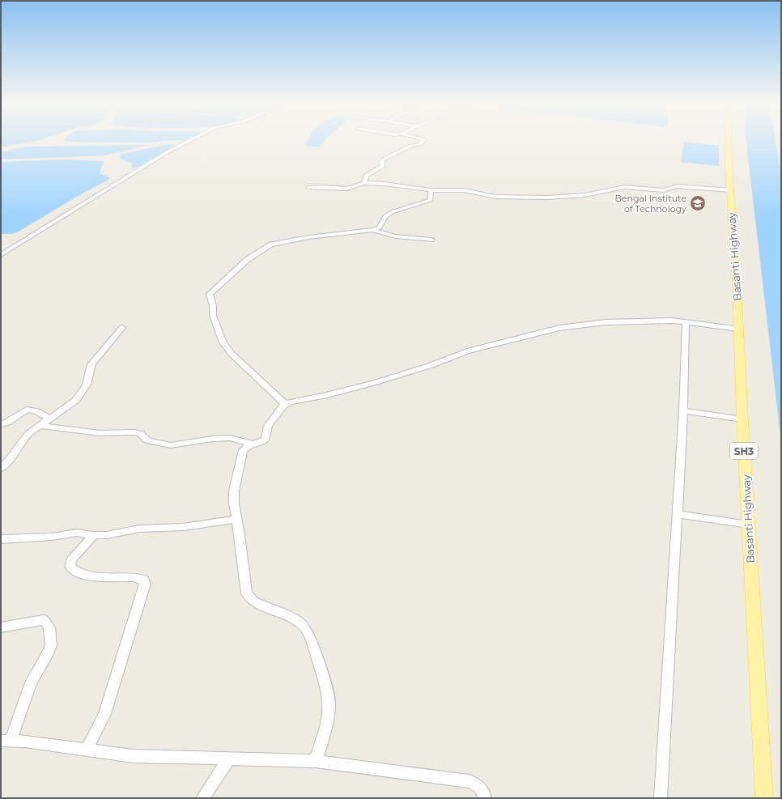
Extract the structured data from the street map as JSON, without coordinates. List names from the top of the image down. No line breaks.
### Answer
{"streets":{"main road":["Basanti Highway","SH3"]},"places":{"school or university":["Bengal Institute of Technology"]}}
